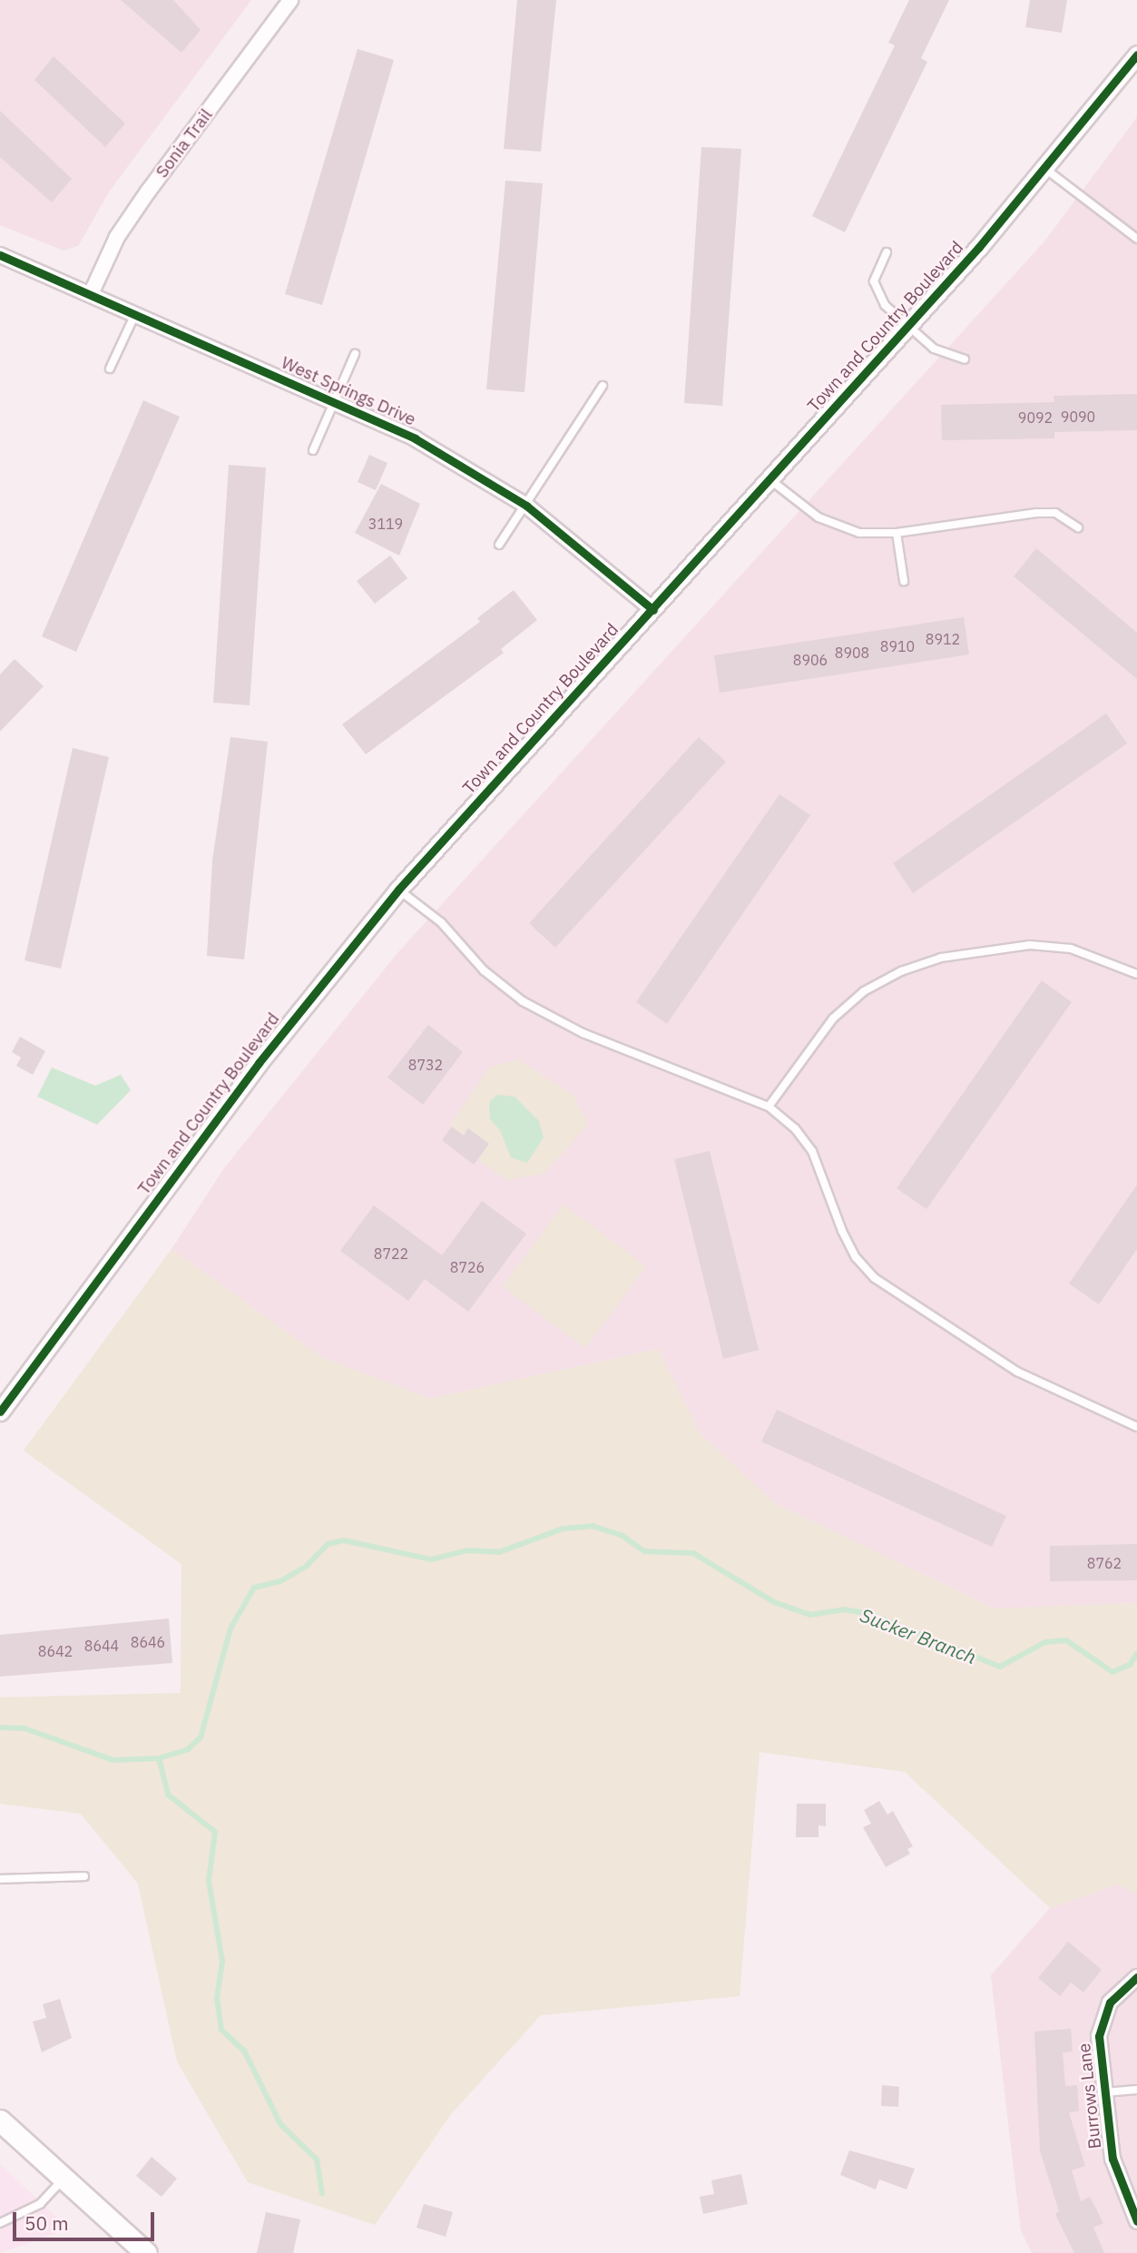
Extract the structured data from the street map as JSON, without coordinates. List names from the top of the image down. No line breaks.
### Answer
{"streets":{"street":["Sonia Trail","Town and Country Boulevard","West Springs Drive","Burrows Lane"]},"crossings":[["Sonia Trail","West Springs Drive"],["Town and Country Boulevard","West Springs Drive"]],"water":["Sucker Branch"],"house_numbers":["9090","9092","3119","8912","8910","8908","8906","8732","8722","8726","8762","8646","8644","8642"],"scale_bar":"50 m"}
